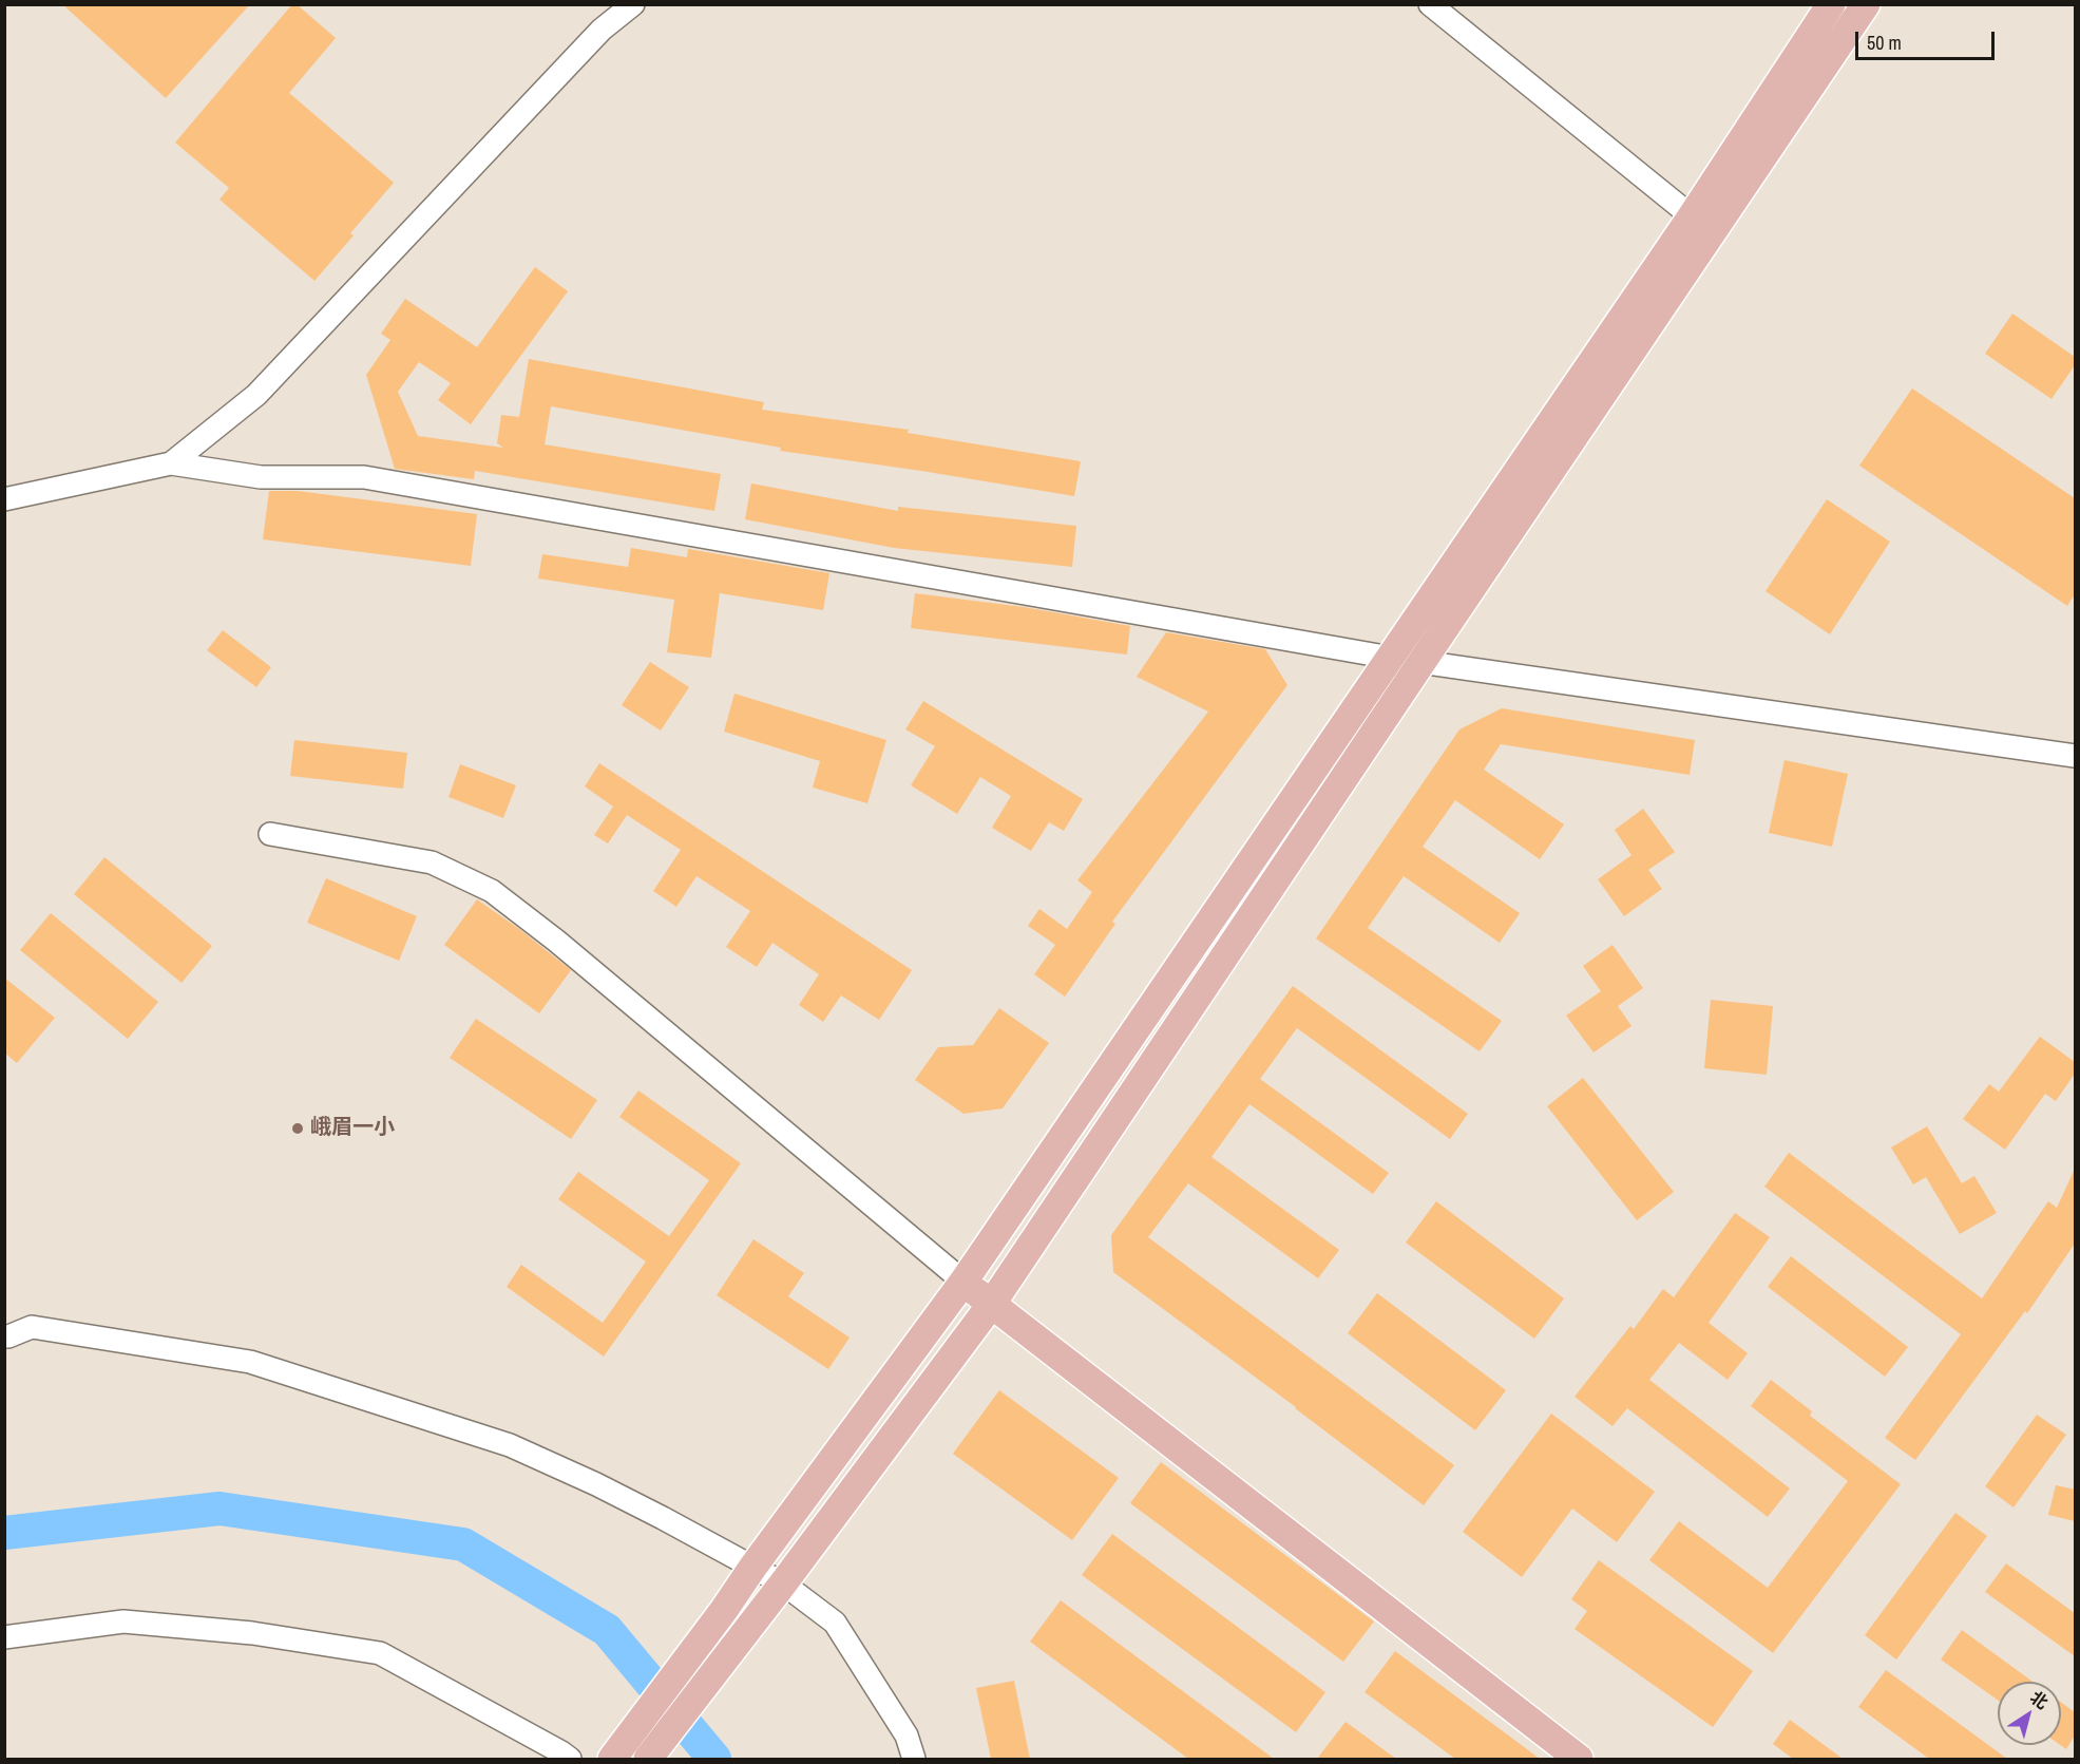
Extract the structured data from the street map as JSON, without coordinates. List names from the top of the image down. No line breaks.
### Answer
{"places":["峨眉一小"],"scale_bar":"50 m","north":"top right"}
